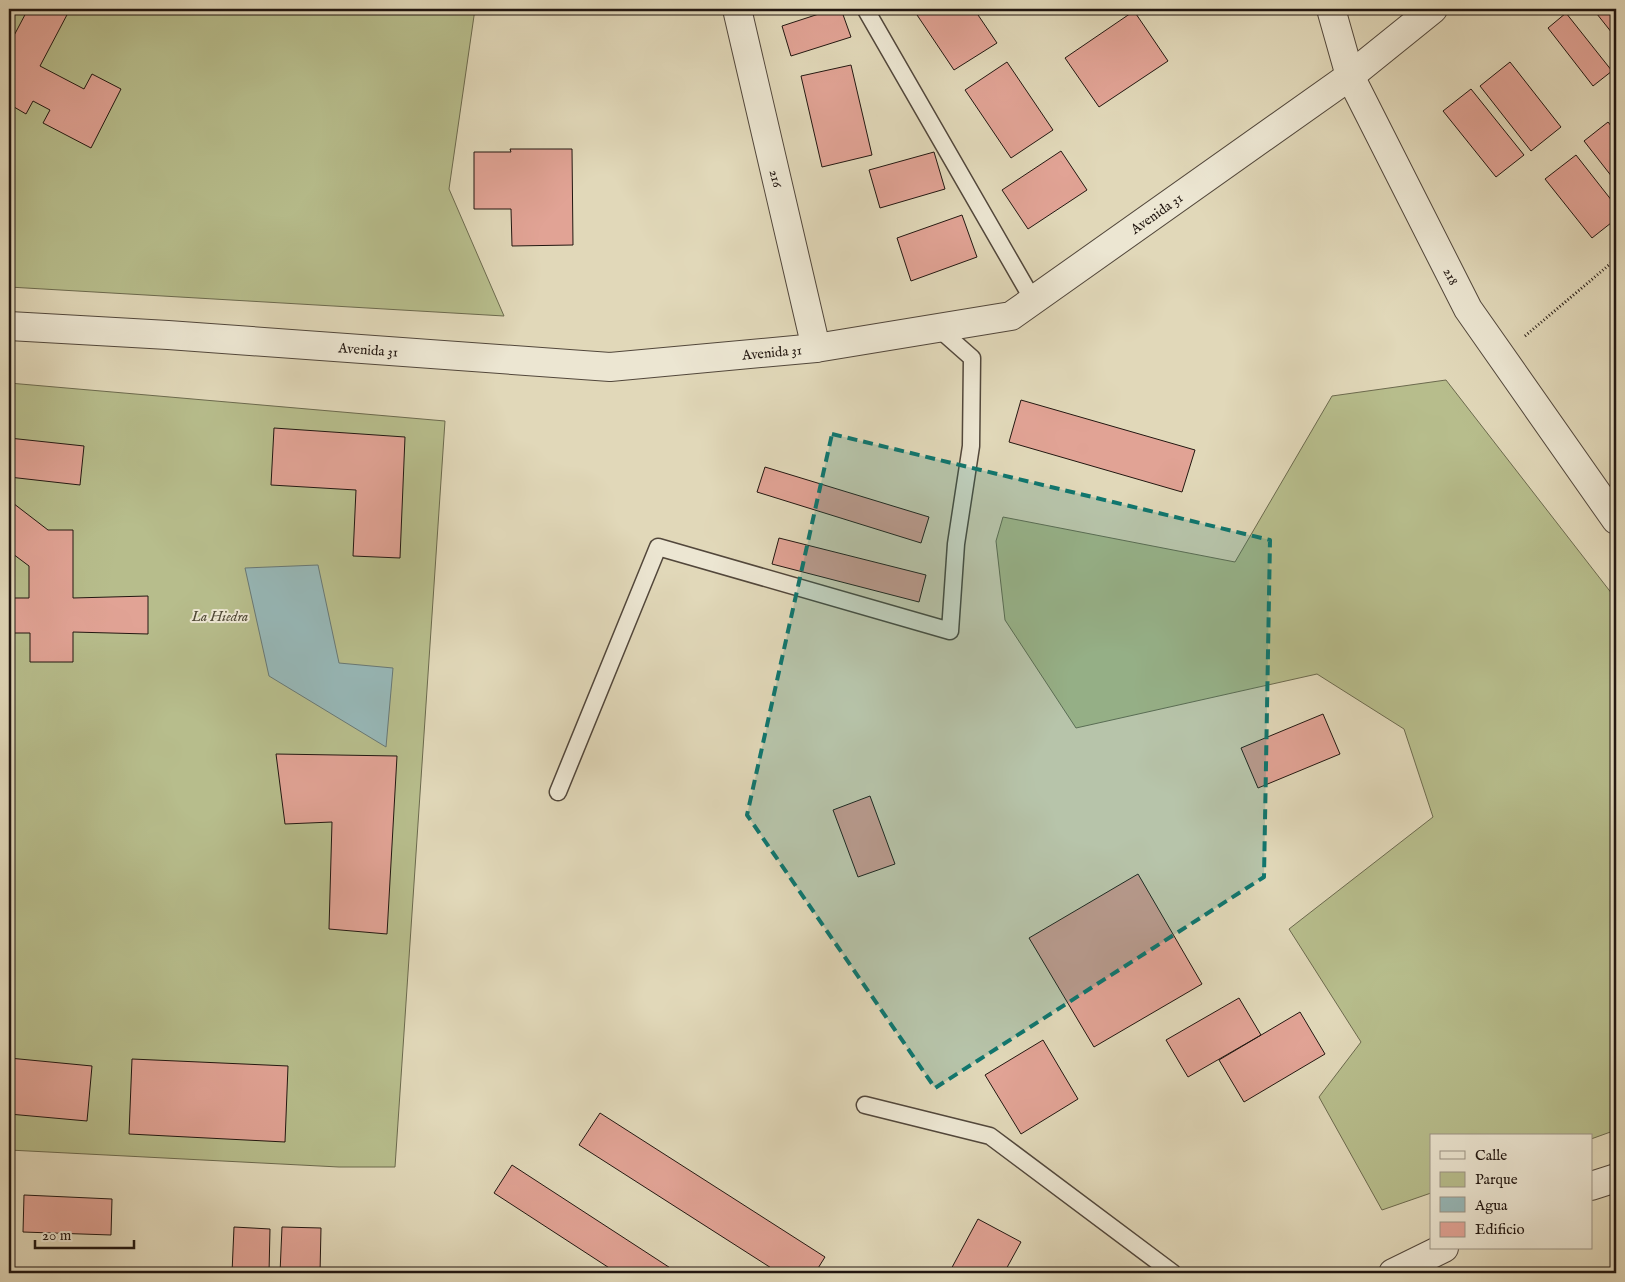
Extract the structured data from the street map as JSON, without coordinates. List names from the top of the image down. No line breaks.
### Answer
{"streets":{"street":["216","Avenida 31","218"]},"crossings":[["216","Avenida 31"],["Avenida 31","218"]],"parks":["La Hiedra"],"legend":["Calle","Parque","Agua","Edificio"],"scale_bar":"20 m"}
